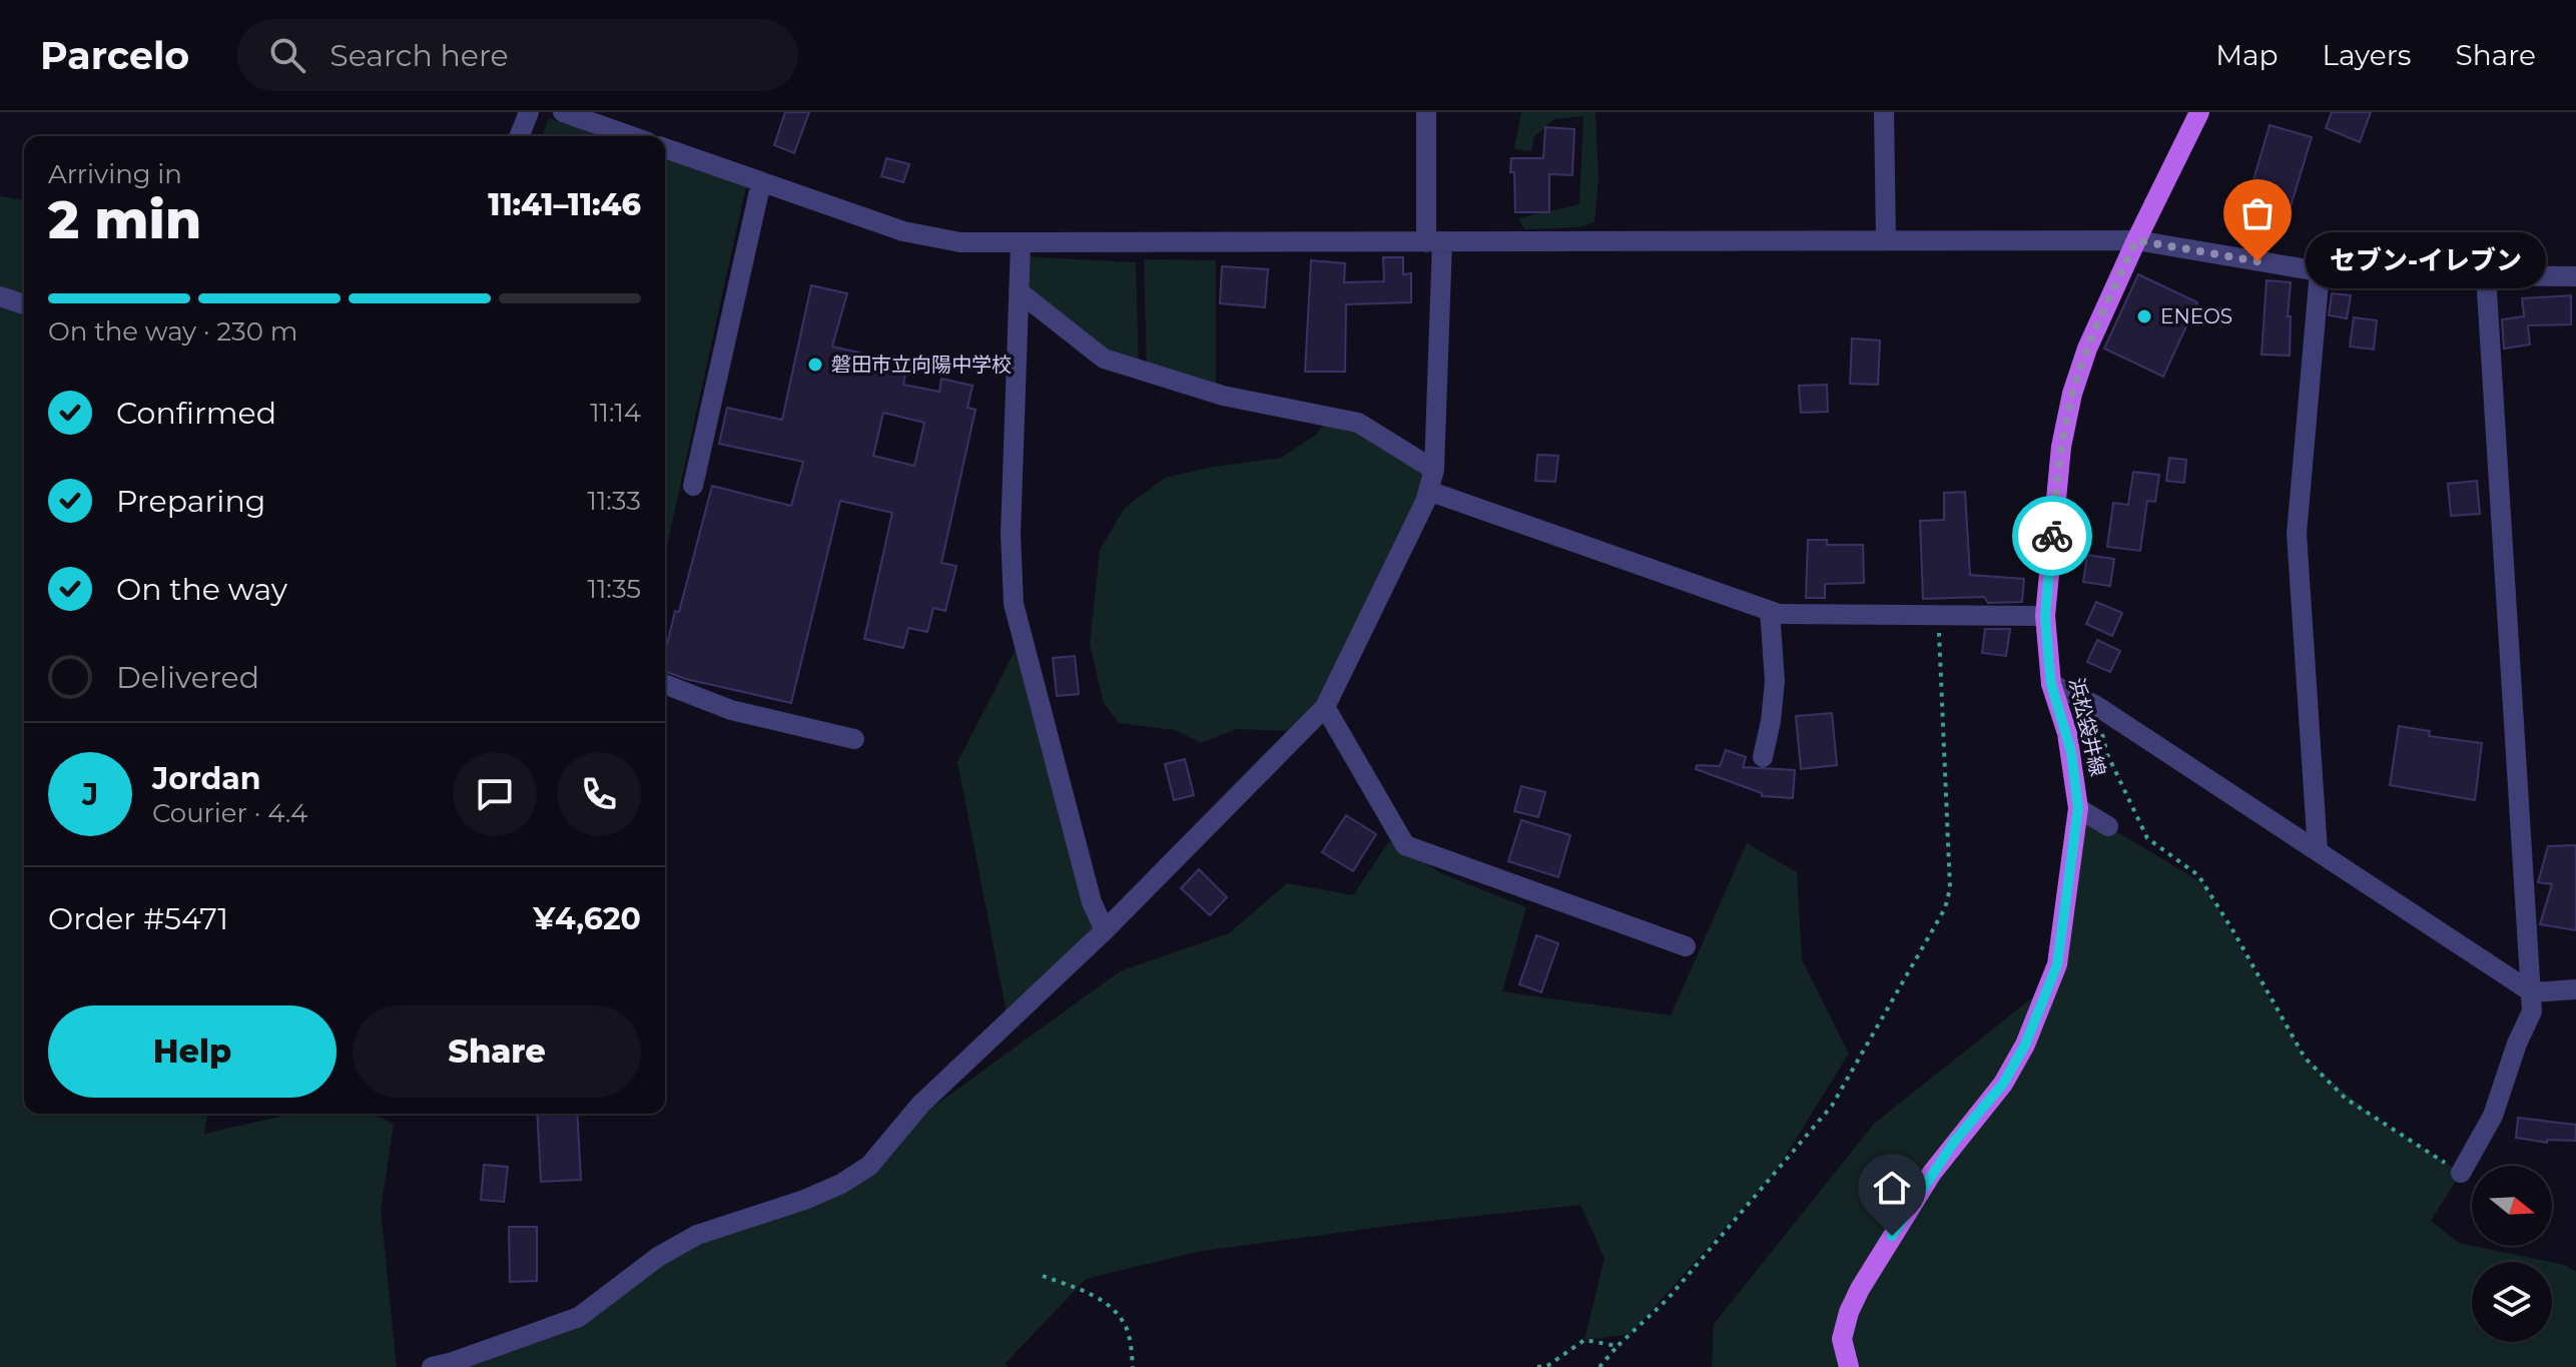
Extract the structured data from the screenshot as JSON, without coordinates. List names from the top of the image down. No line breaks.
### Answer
{"streets":{"main road":["浜松袋井線"]},"places":["セブン-イレブン","ENEOS","磐田市立向陽中学校"],"north":"right","page":{"header":"Parcelo","search":"Search here","nav":["Map","Layers","Share"],"heading":["2 min","Arriving in","11:41–11:46"],"panel":["Jordan","Courier · 4.4","Order #5471","¥4,620"],"bubble":"セブン-イレブン","bar":"On the way · 230 m","list":[["Confirmed","11:14"],["Preparing","11:33"],["On the way","11:35"],"Delivered"],"round":"J","buttons":["Help","Share"]}}
